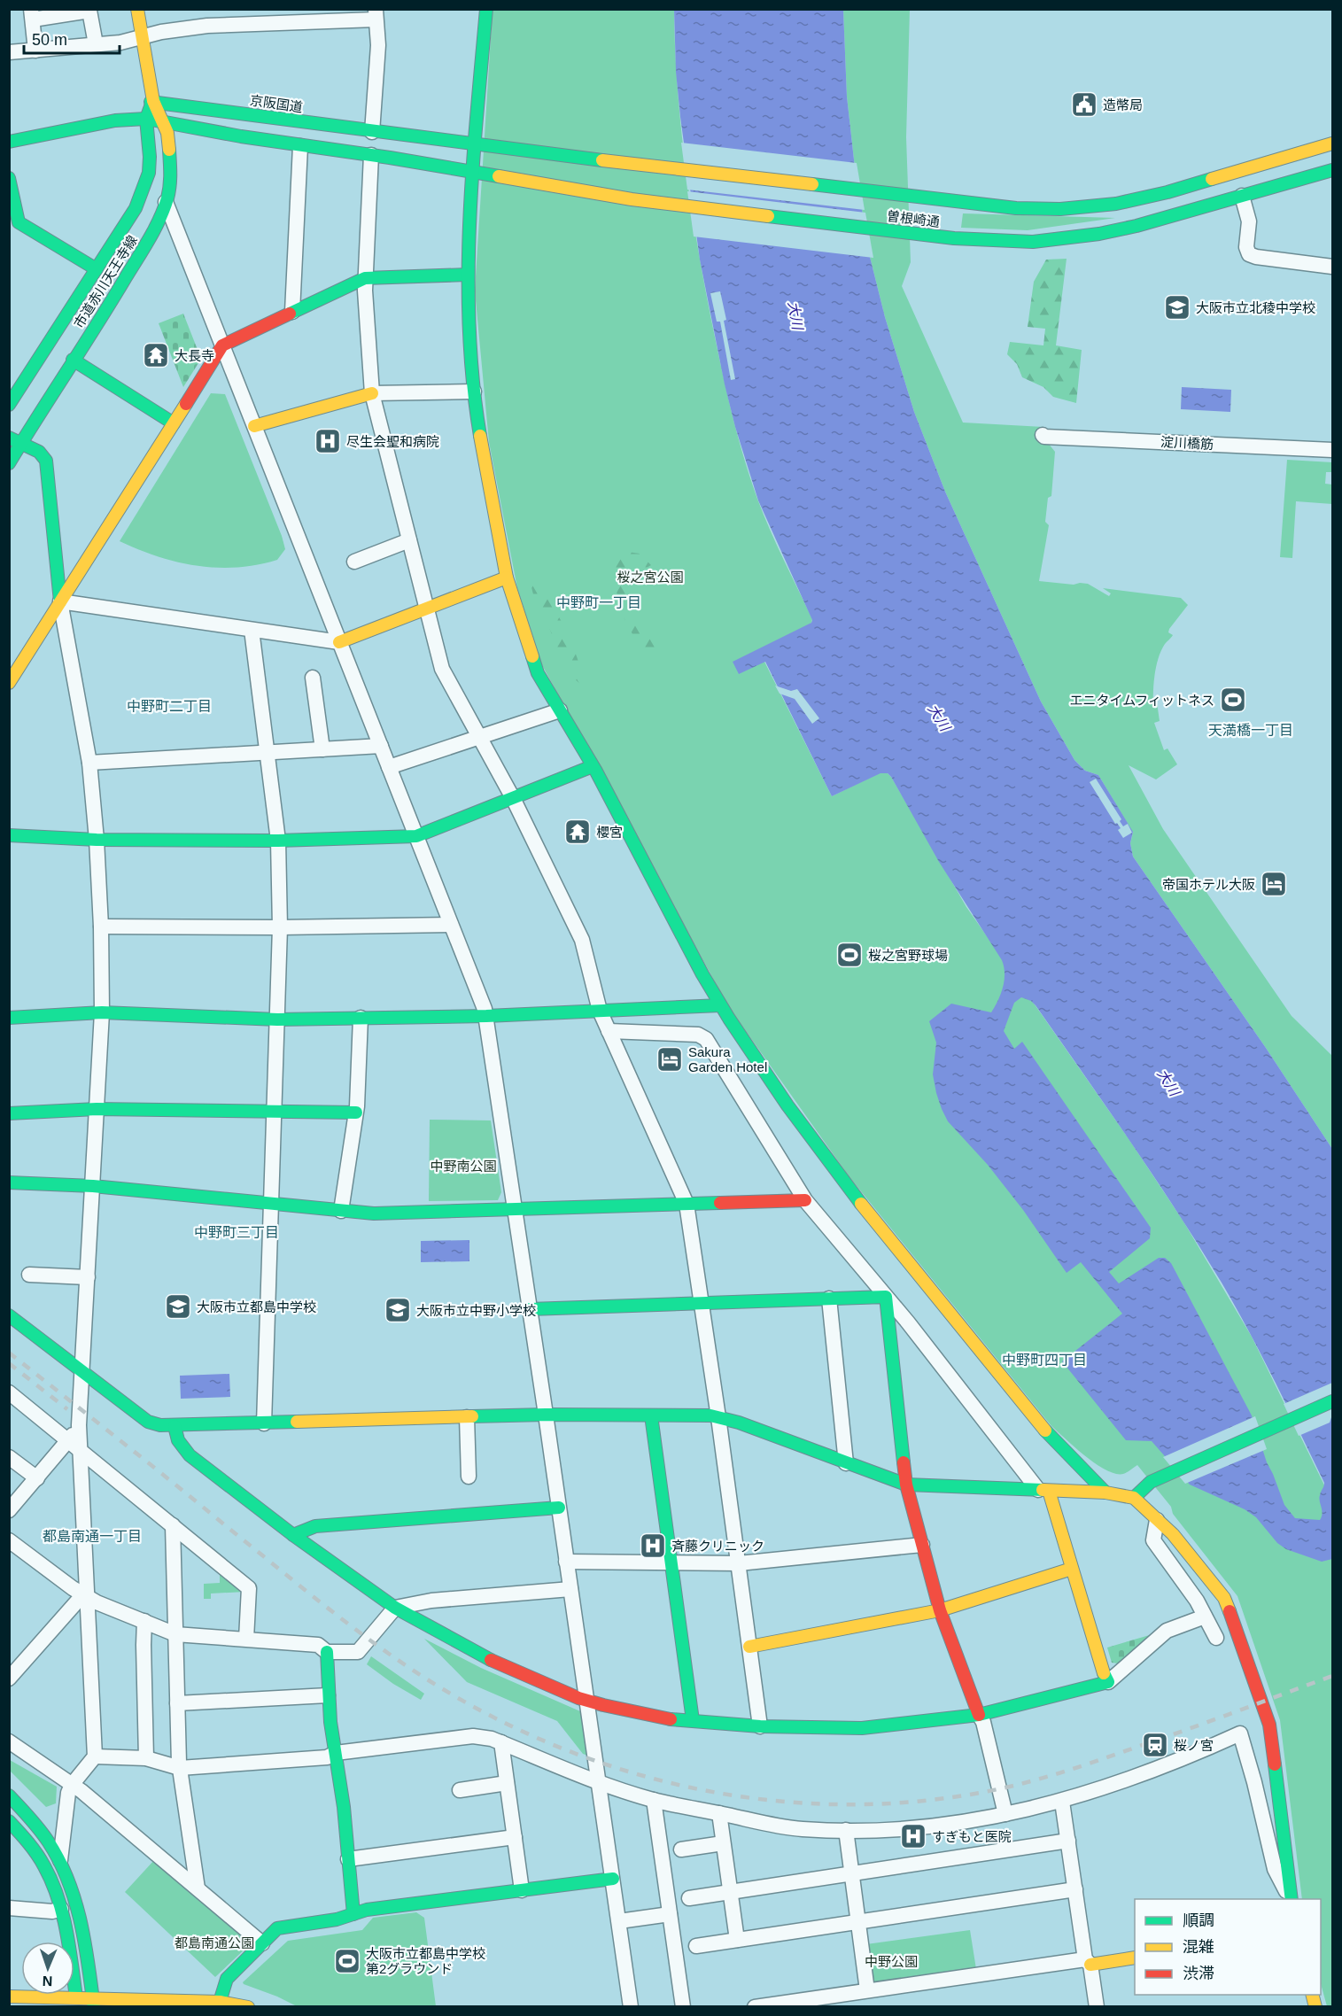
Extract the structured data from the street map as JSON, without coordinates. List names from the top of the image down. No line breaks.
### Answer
{"streets":{"main road":["京阪国道","曽根崎通","市道赤川天王寺線"],"street":["淀川橋筋"]},"crossings":[["京阪国道","曽根崎通"],["京阪国道","市道赤川天王寺線"]],"districts":["中野町一丁目","中野町二丁目","天満橋一丁目","中野町三丁目","中野町四丁目","都島南通一丁目"],"water":["大川"],"parks":["桜之宮公園","中野南公園","都島南通公園","中野公園"],"places":{"public building":["造幣局"],"school or university":["大阪市立北稜中学校","大阪市立都島中学校","大阪市立中野小学校"],"temple":["大長寺","櫻宮"],"hospital":["尽生会聖和病院","斉藤クリニック","すぎもと医院"],"sports":["エニタイムフィットネス","桜之宮野球場","大阪市立都島中学校 第2グラウンド"],"hotel":["帝国ホテル大阪","Sakura Garden Hotel"],"station":["桜ノ宮"]},"legend":["順調","混雑","渋滞"],"scale_bar":"50 m","north":"bottom"}
